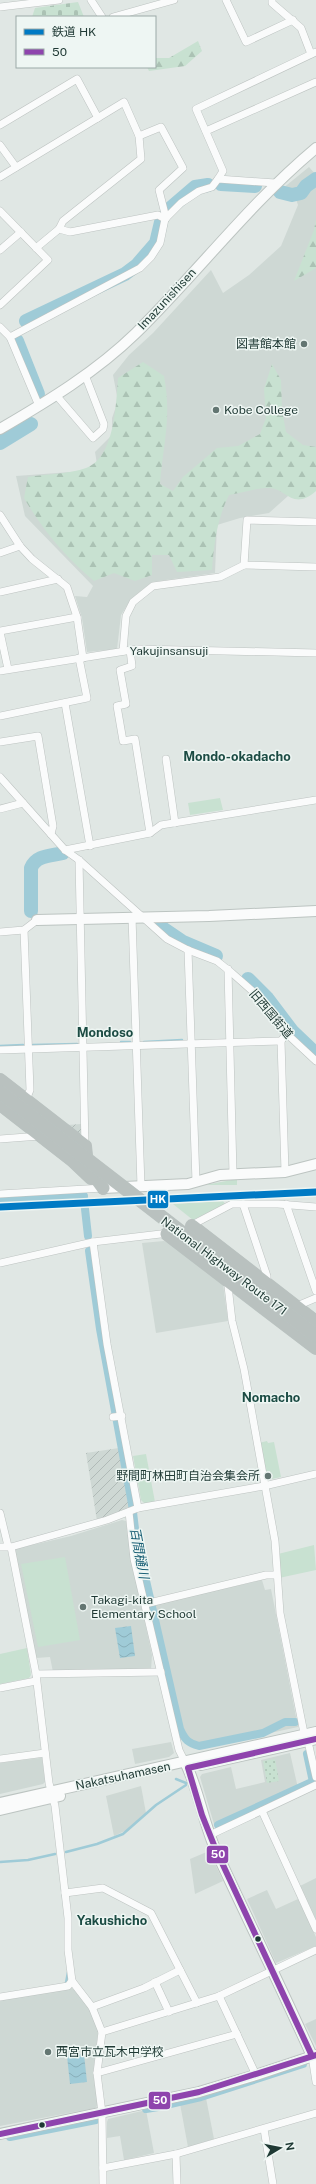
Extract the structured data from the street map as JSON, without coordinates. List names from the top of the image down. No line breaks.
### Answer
{"streets":{"highway":["National Highway Route 171"],"street":["Imazunishisen","Yakujinsansuji","旧西国街道","Nakatsuhamasen"]},"districts":["Mondo-okadacho","Mondoso","Nomacho","Yakushicho"],"water":["百間樋川"],"places":["図書館本館","Kobe College","野間町林田町自治会集会所","Takagi-kita Elementary School","西宮市立瓦木中学校"],"lines":["rail line HK","transit line 50"],"legend":["鉄道 HK","50"],"north":"right"}
